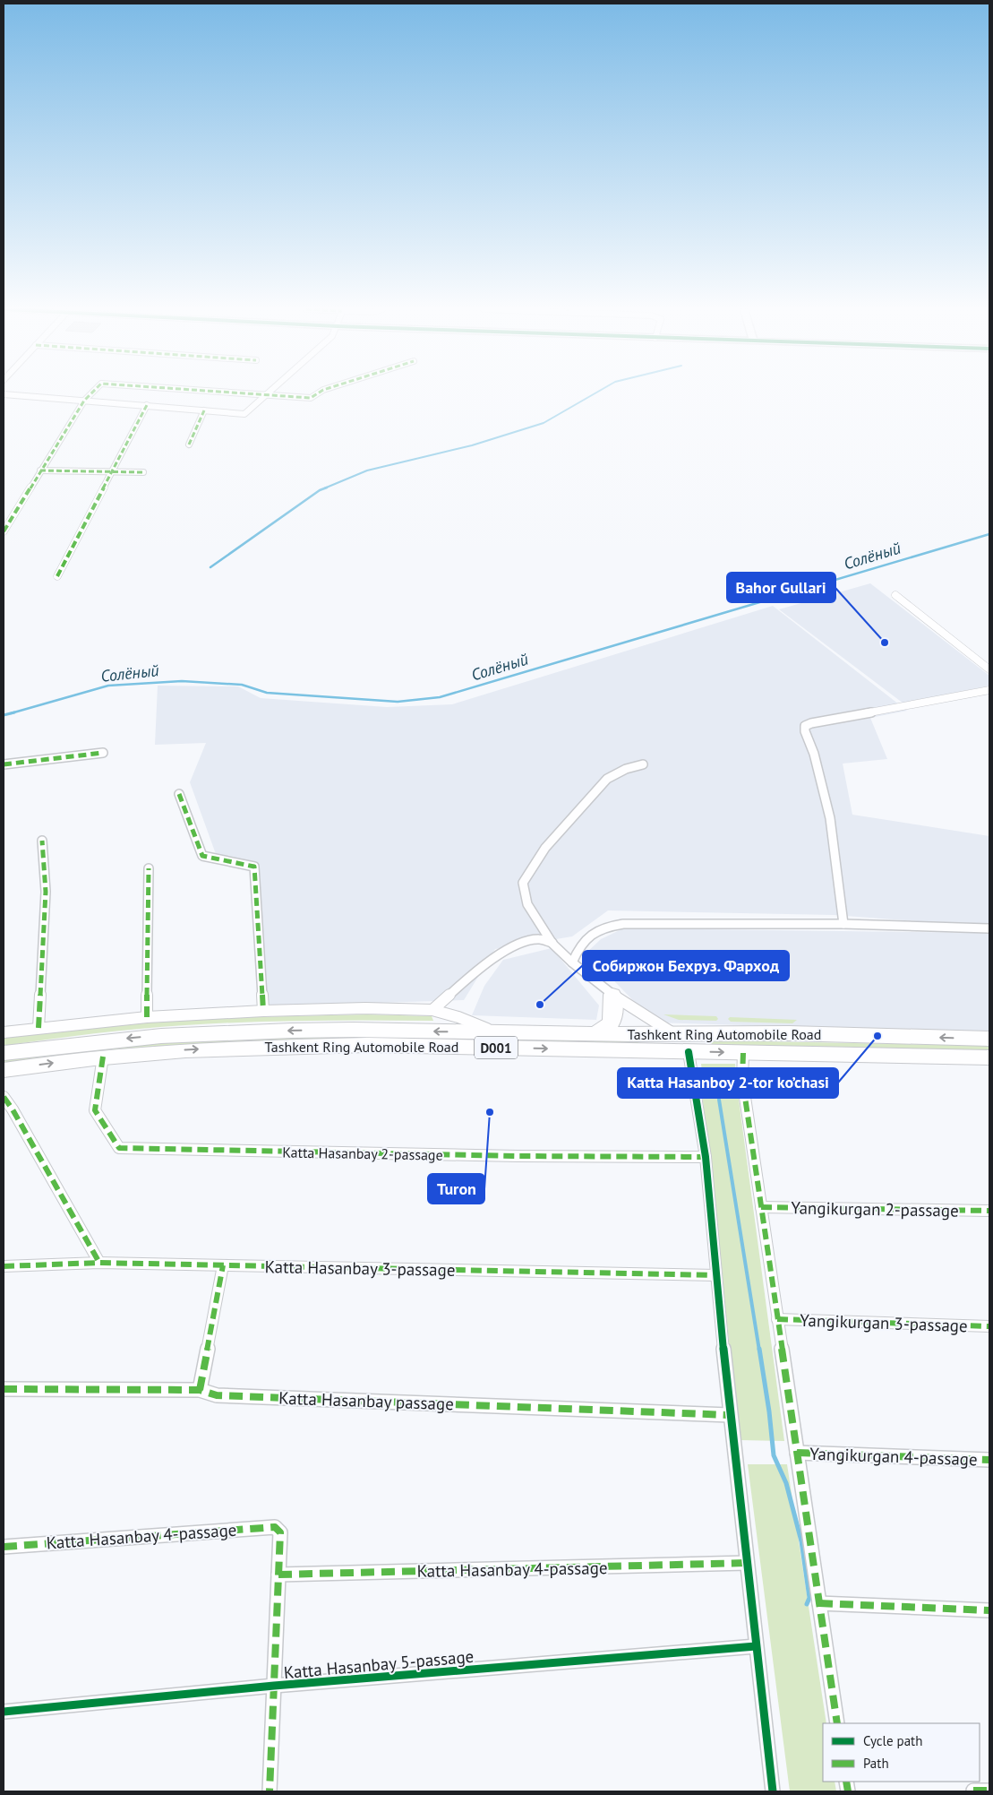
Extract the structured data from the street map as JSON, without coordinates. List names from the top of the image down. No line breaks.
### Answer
{"streets":{"highway":["Tashkent Ring Automobile Road","D001"],"street":["Katta Hasanbay 2-passage","Yangikurgan 2-passage","Katta Hasanbay 3-passage","Yangikurgan 3-passage","Katta Hasanbay passage","Yangikurgan 4-passage","Katta Hasanbay 4-passage","Katta Hasanbay 5-passage"]},"crossings":[["Tashkent Ring Automobile Road","Katta Hasanbay 2-passage"]],"water":["Солёный"],"places":["Bahor Gullari","Собиржон Бехруз. Фарход","Katta Hasanboy 2-tor ko’chasi","Turon"],"legend":["Cycle path","Path"]}
